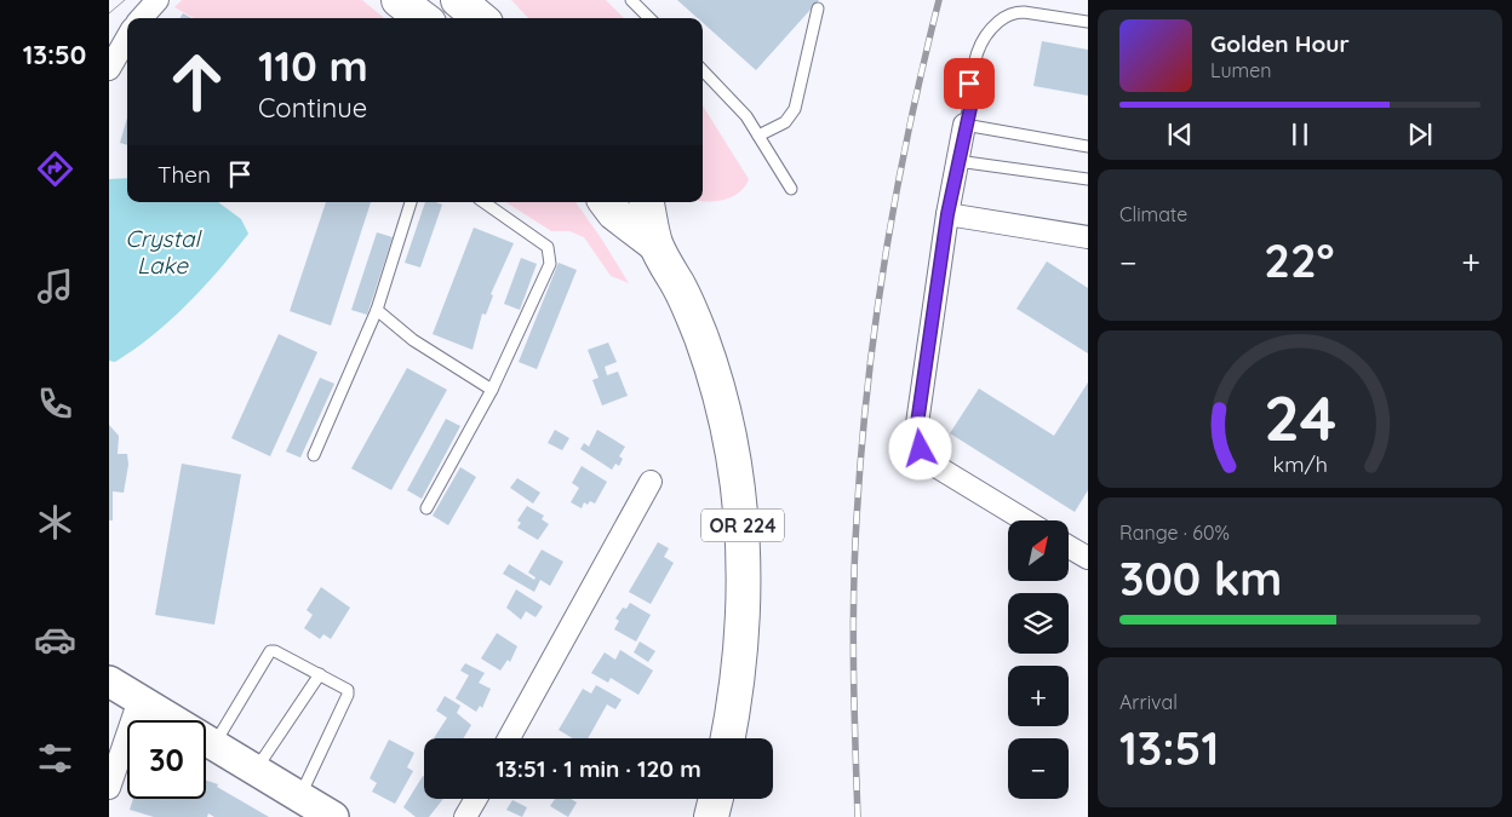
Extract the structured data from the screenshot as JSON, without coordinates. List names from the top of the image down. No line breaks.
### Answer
{"streets":{"highway":["OR 224"]},"water":["Crystal Lake"],"north":"top right","page":{"tabs":"13:50","turn":["110 m","Continue"],"song":["Golden Hour","Lumen"],"then":"Then","tile":["Climate",["Range · 60%","300 km"],["Arrival","13:51"]],"heat":["−","22°","+"],"map_buttons":["+","−"],"limit":"30","trip":"13:51 · 1 min · 120 m","gauge":["24","km/h"]}}
